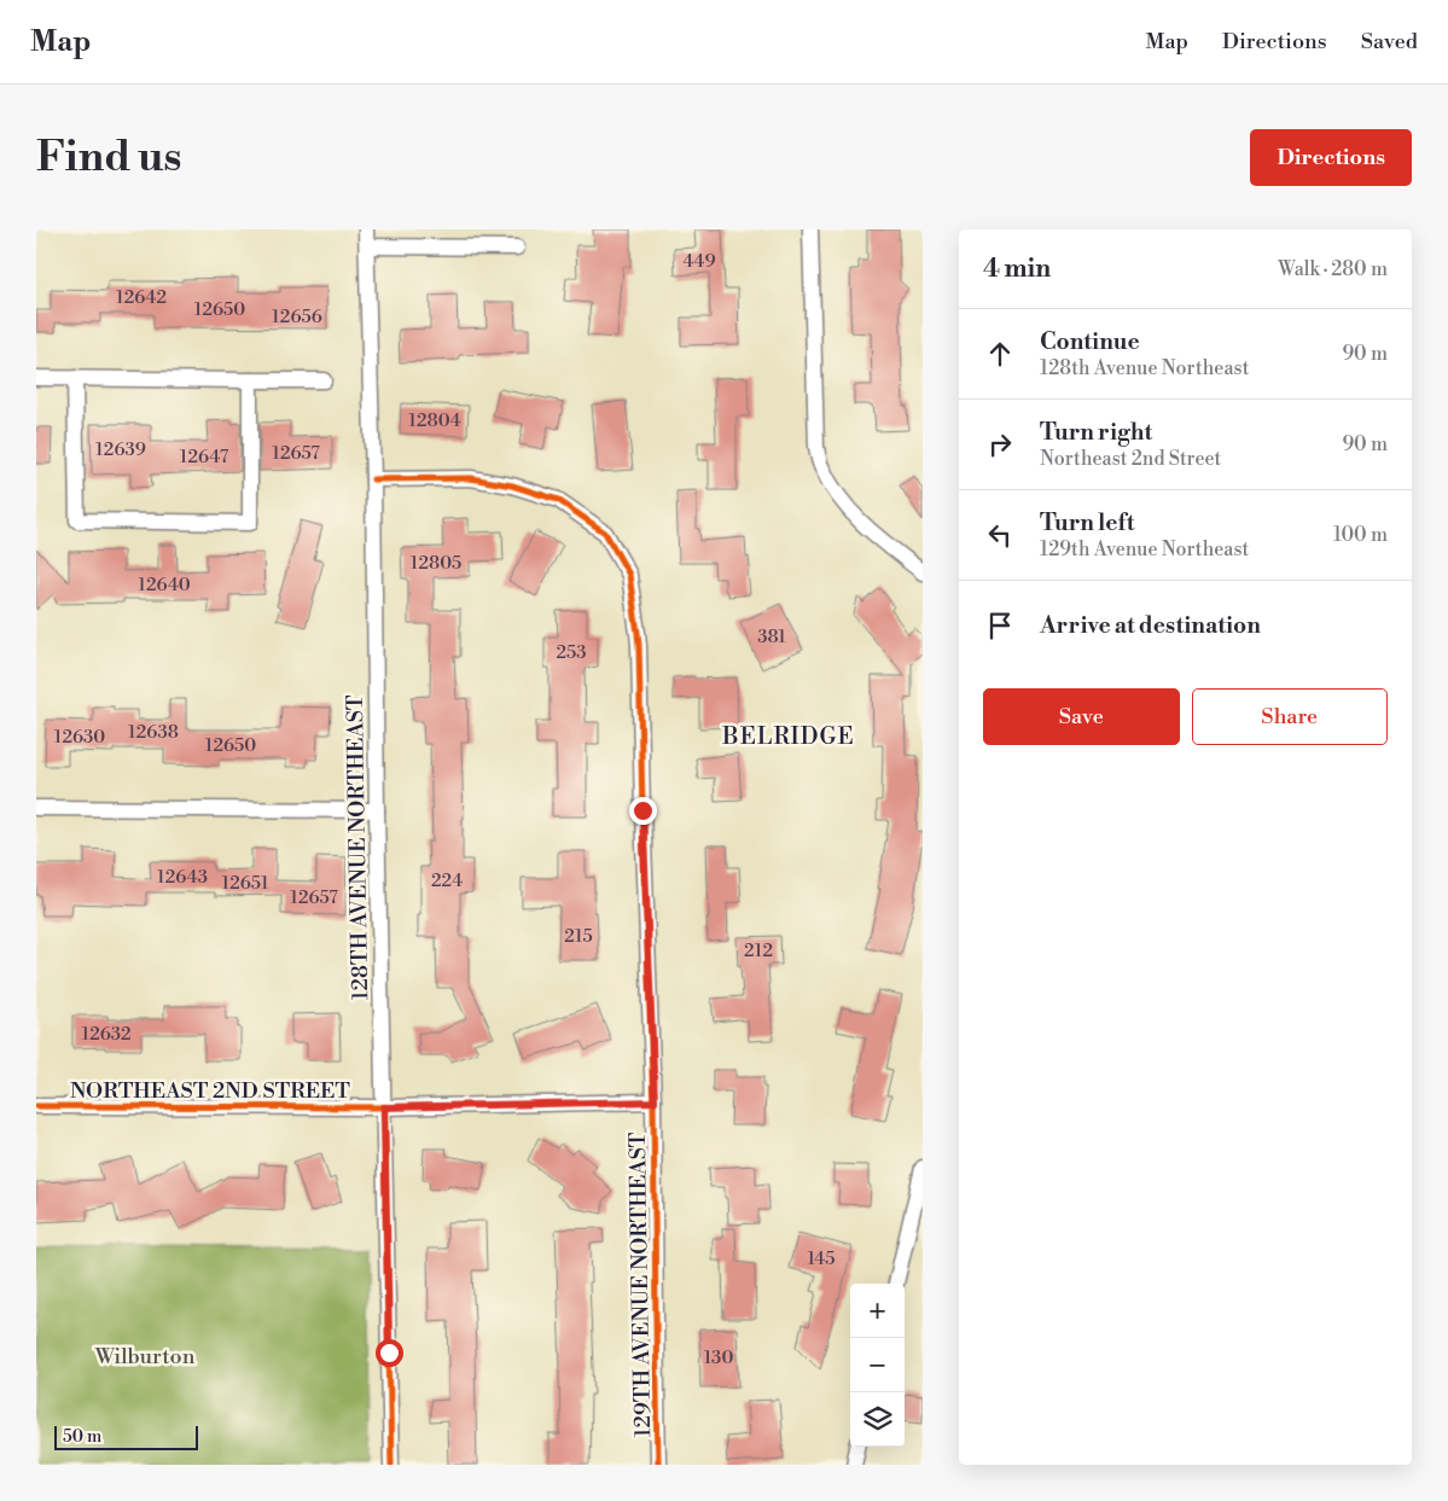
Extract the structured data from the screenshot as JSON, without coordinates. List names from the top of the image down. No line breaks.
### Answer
{"streets":{"street":["128TH AVENUE NORTHEAST","NORTHEAST 2ND STREET","129TH AVENUE NORTHEAST"]},"crossings":[["128TH AVENUE NORTHEAST","NORTHEAST 2ND STREET"],["128TH AVENUE NORTHEAST","129TH AVENUE NORTHEAST"],["NORTHEAST 2ND STREET","129TH AVENUE NORTHEAST"]],"districts":["BELRIDGE"],"parks":["Wilburton"],"house_numbers":["449","12642","12650","12656","12804","12639","12657","12647","12805","12640","381","253","12638","12630","12650","12643","224","12651","12657","215","212","12632","145","130"],"scale_bar":"50 m","page":{"header":"Map","nav":["Map","Directions","Saved"],"buttons":["Directions",["Save","Share"]],"title":"Find us","heading":["4 min","Walk · 280 m"],"list":[["Continue","128th Avenue Northeast","90 m"],["Turn right","Northeast 2nd Street","90 m"],["Turn left","129th Avenue Northeast","100 m"],"Arrive at destination"],"map_buttons":["+","−"],"scale":"50 m"}}
